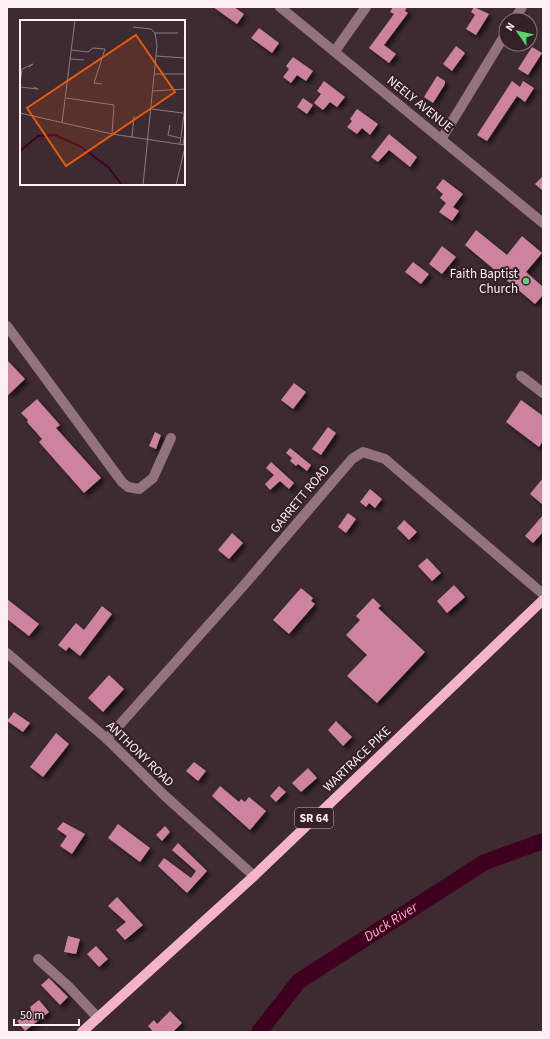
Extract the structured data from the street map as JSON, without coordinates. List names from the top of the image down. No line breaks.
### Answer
{"streets":{"main road":["WARTRACE PIKE","SR 64"],"street":["NEELY AVENUE","GARRETT ROAD","ANTHONY ROAD"]},"crossings":[["GARRETT ROAD","ANTHONY ROAD"],["ANTHONY ROAD","WARTRACE PIKE"]],"water":["Duck River"],"places":["Faith Baptist Church"],"scale_bar":"50 m","north":"top left"}
